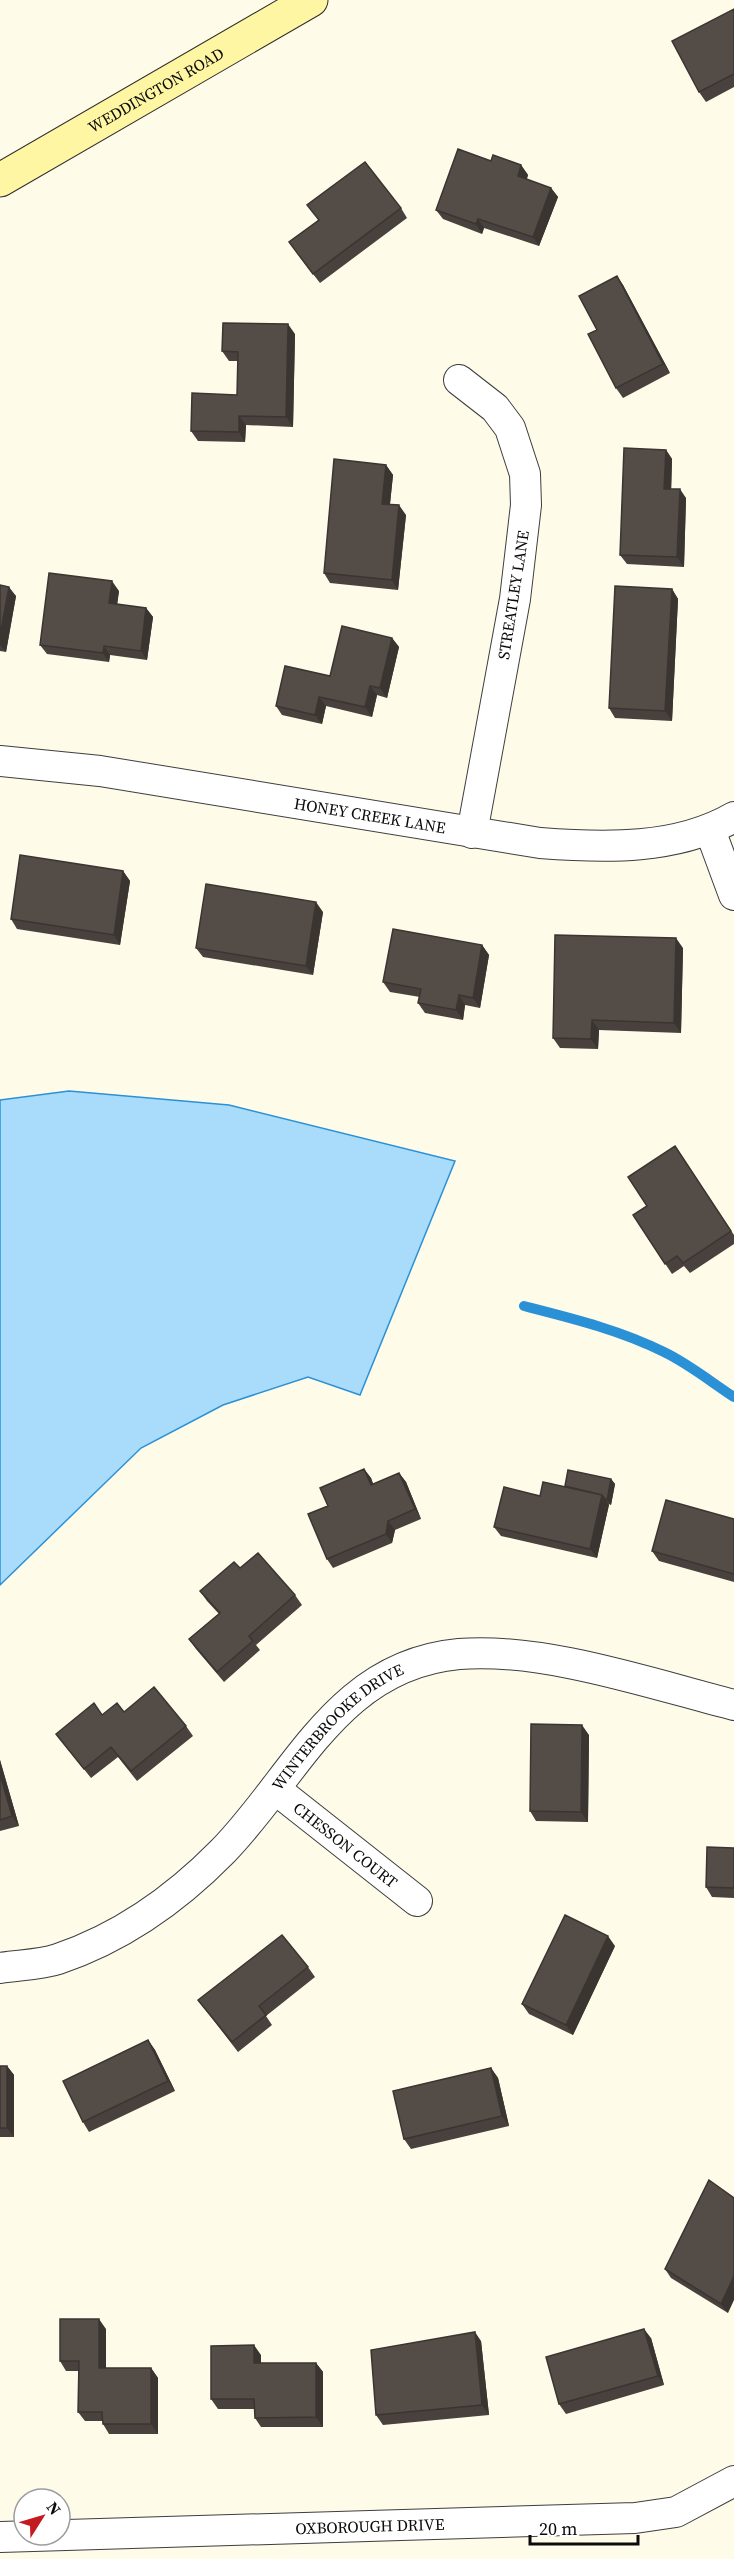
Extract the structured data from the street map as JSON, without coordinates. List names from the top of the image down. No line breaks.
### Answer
{"streets":{"main road":["WEDDINGTON ROAD"],"street":["STREATLEY LANE","HONEY CREEK LANE","WINTERBROOKE DRIVE","CHESSON COURT","OXBOROUGH DRIVE"]},"crossings":[["STREATLEY LANE","HONEY CREEK LANE"],["WINTERBROOKE DRIVE","CHESSON COURT"]],"scale_bar":"20 m","north":"top right"}
